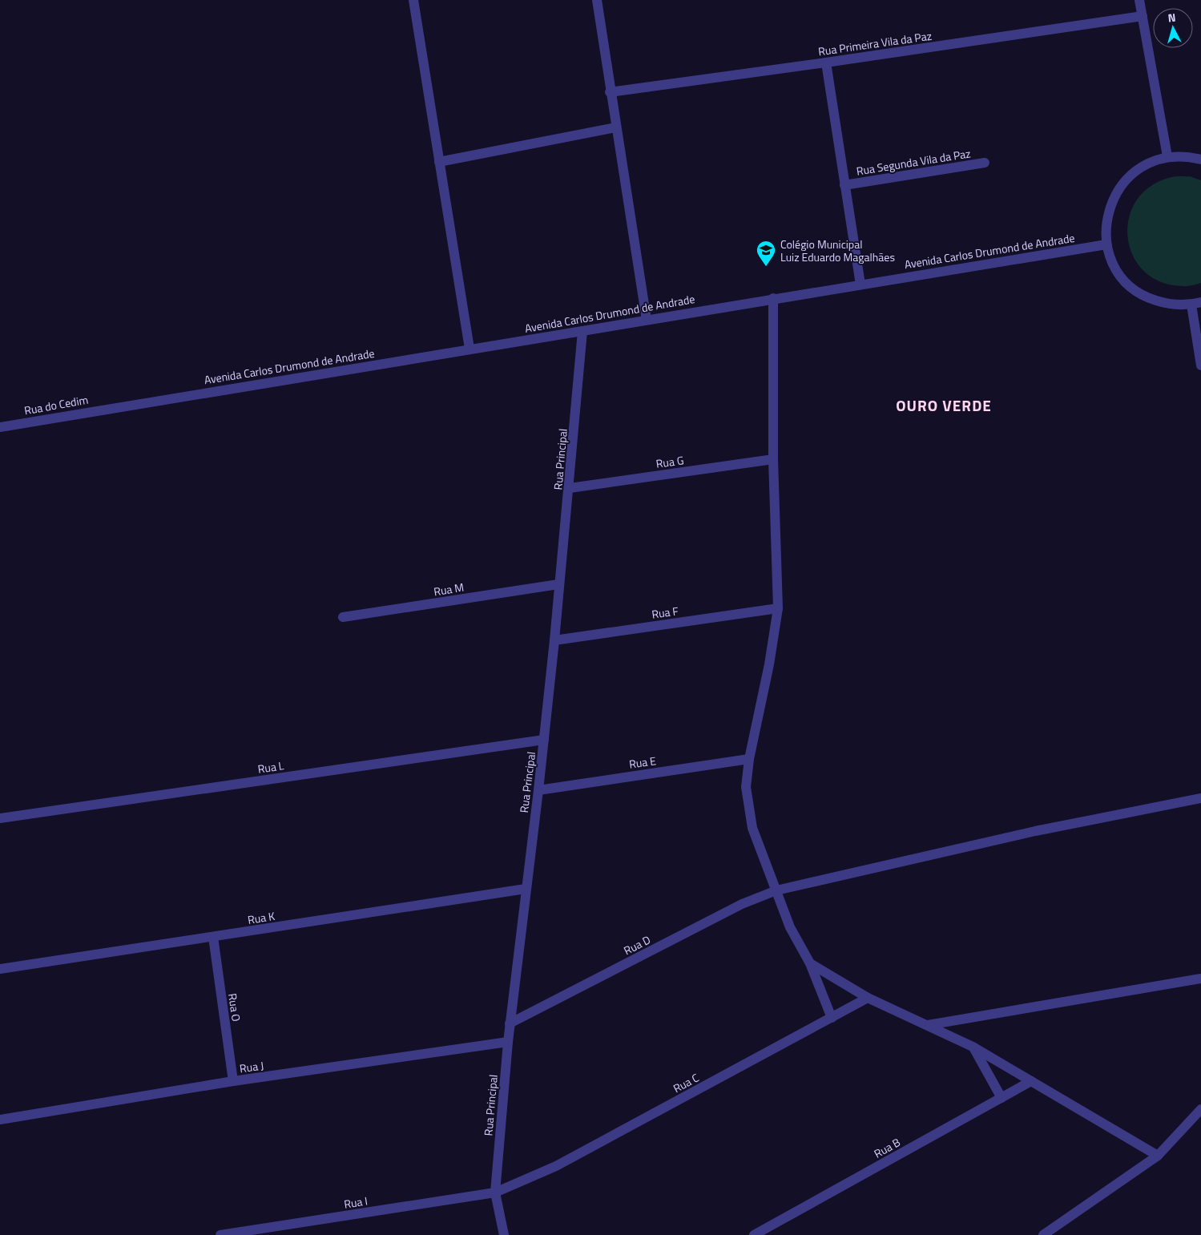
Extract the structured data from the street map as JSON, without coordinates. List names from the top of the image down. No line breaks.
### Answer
{"streets":{"street":["Rua Primeira Vila da Paz","Rua Segunda Vila da Paz","Avenida Carlos Drumond de Andrade","Rua do Cedim","Rua Principal","Rua G","Rua M","Rua F","Rua E","Rua L","Rua K","Rua D","Rua O","Rua J","Rua C","Rua B","Rua I"]},"crossings":[["Avenida Carlos Drumond de Andrade","Rua do Cedim"],["Avenida Carlos Drumond de Andrade","Rua Principal"],["Rua Principal","Rua G"],["Rua Principal","Rua M"],["Rua Principal","Rua F"],["Rua Principal","Rua E"],["Rua Principal","Rua L"],["Rua Principal","Rua K"],["Rua Principal","Rua D"],["Rua Principal","Rua J"],["Rua Principal","Rua C"],["Rua Principal","Rua I"],["Rua K","Rua O"],["Rua O","Rua J"],["Rua C","Rua I"]],"districts":["OURO VERDE"],"places":{"school or university":["Colégio Municipal Luiz Eduardo Magalhães"]},"north":"top"}
